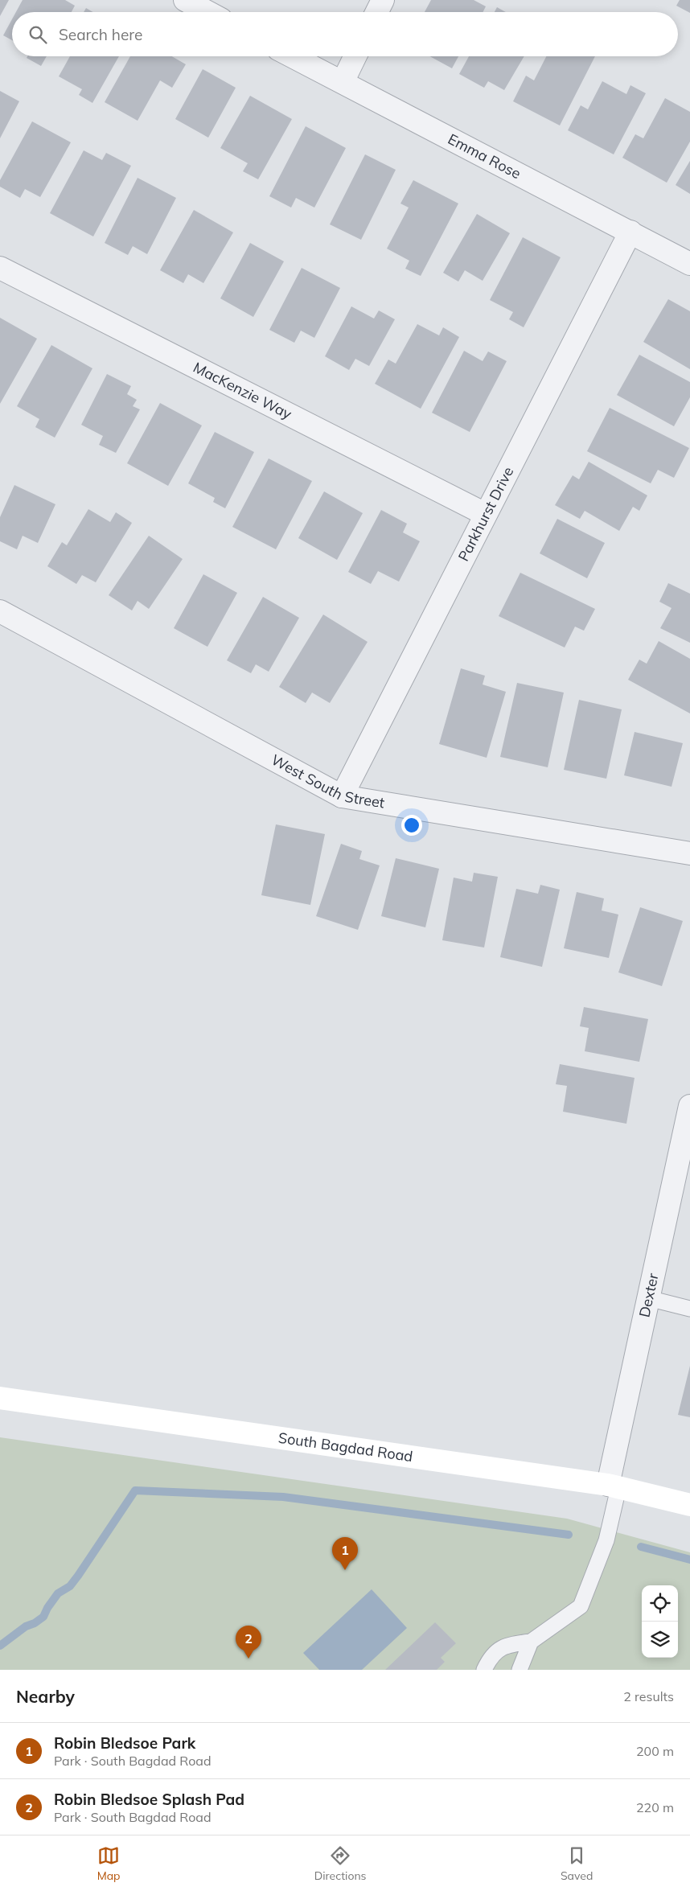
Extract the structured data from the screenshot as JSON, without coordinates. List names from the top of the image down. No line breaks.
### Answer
{"streets":{"main road":["South Bagdad Road"],"street":["Emma Rose","MacKenzie Way","Parkhurst Drive","West South Street","Dexter"]},"crossings":[["Emma Rose","Parkhurst Drive"],["MacKenzie Way","Parkhurst Drive"],["Parkhurst Drive","West South Street"],["Dexter","South Bagdad Road"]],"page":{"search":"Search here","pins":["1","2"],"heading":["Nearby","2 results"],"list":[{"mark":"1","name":"Robin Bledsoe Park","note":"Park · South Bagdad Road","value":"200 m"},{"mark":"2","name":"Robin Bledsoe Splash Pad","note":"Park · South Bagdad Road","value":"220 m"}],"nav":["Map","Directions","Saved"]}}
